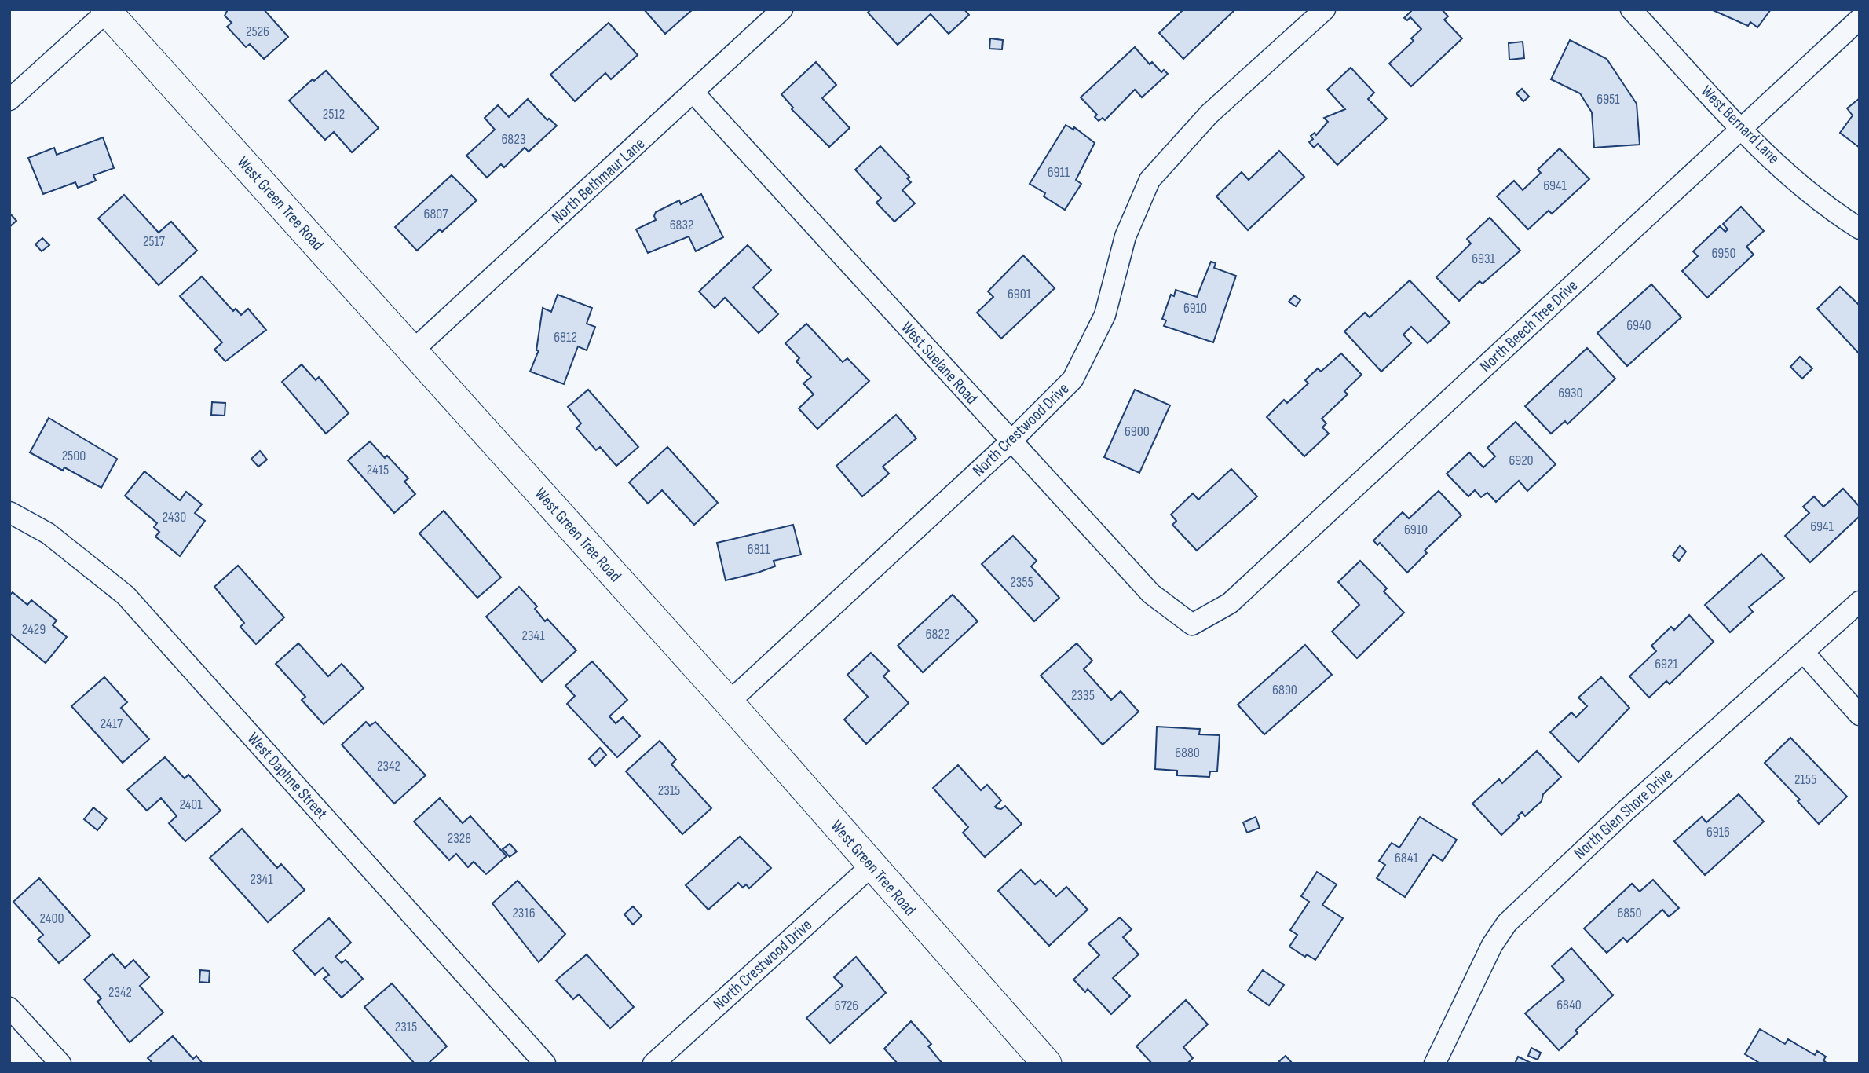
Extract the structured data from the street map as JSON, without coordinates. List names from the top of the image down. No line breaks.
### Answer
{"streets":{"street":["West Bernard Lane","North Bethmaur Lane","West Green Tree Road","North Beech Tree Drive","West Suelane Road","North Crestwood Drive","West Daphne Street","North Glen Shore Drive"]},"crossings":[["West Bernard Lane","North Beech Tree Drive"],["North Bethmaur Lane","West Green Tree Road"],["North Bethmaur Lane","West Suelane Road"],["West Green Tree Road","North Crestwood Drive"],["North Beech Tree Drive","West Suelane Road"],["West Suelane Road","North Crestwood Drive"]],"house_numbers":["2526","6951","2512","6823","6911","6941","6807","6832","2517","6950","6931","6901","6910","6940","6812","6930","6900","2500","6920","2415","2430","6941","6910","6811","2355","2429","6822","2341","6921","6890","2335","2417","6880","2342","2155","2315","2401","6916","2328","6841","2341","2316","6850","2400","2342","6840","6726","2315"]}
